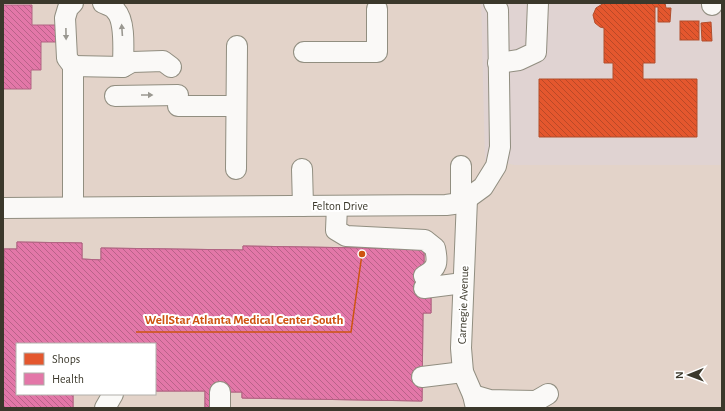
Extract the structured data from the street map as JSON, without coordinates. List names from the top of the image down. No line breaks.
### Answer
{"streets":{"street":["Felton Drive","Carnegie Avenue"]},"crossings":[["Felton Drive","Carnegie Avenue"]],"places":["WellStar Atlanta Medical Center South"],"legend":["Shops","Health"],"north":"left"}
